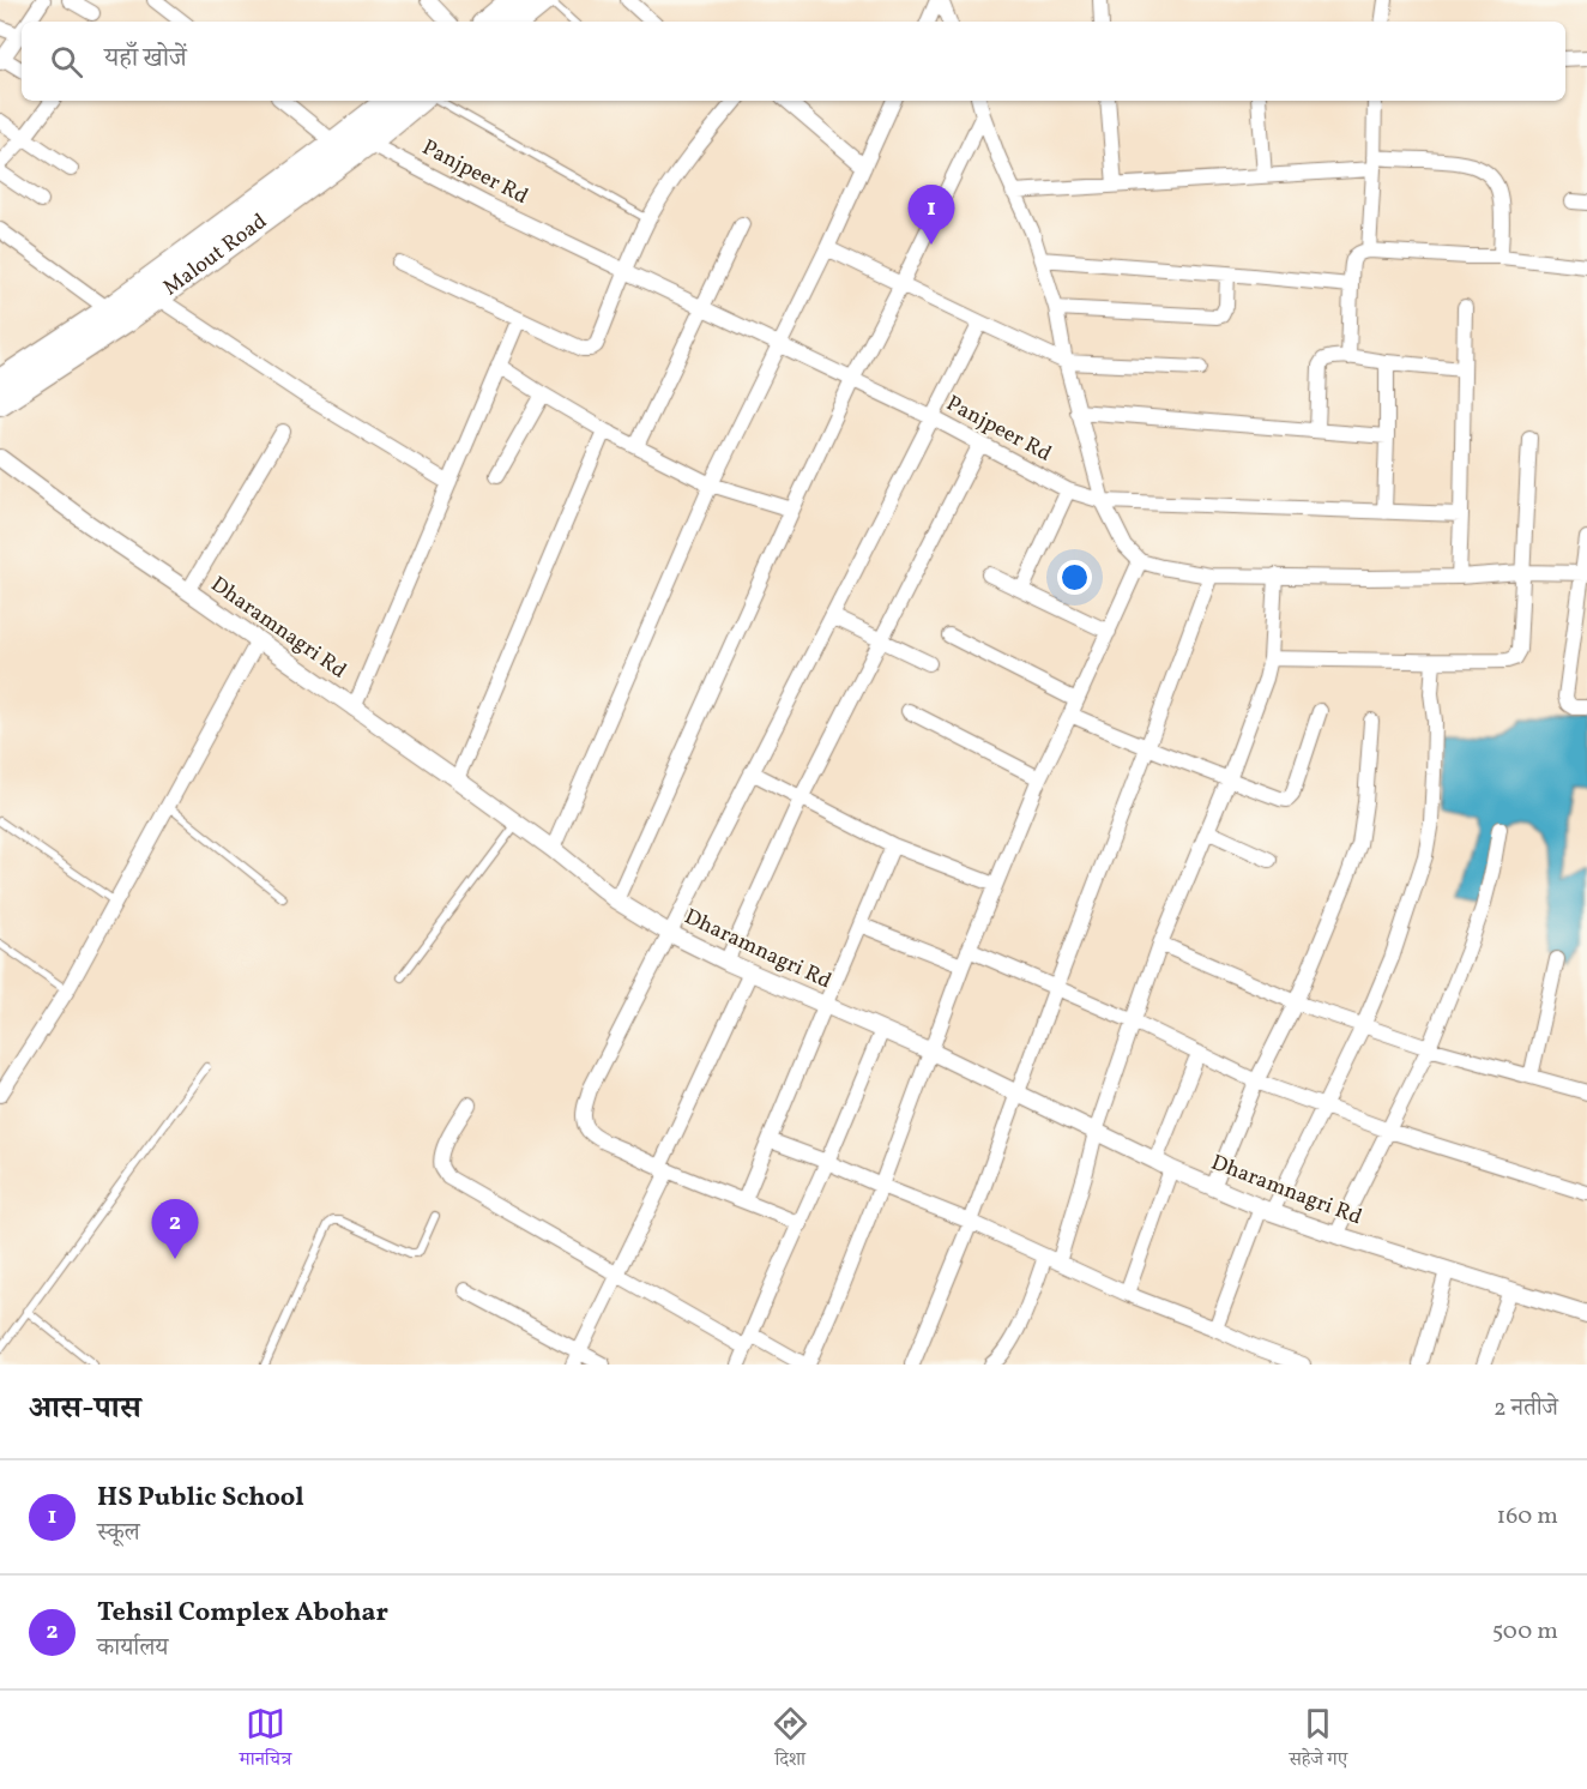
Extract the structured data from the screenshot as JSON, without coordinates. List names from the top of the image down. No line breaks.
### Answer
{"streets":{"highway":["Malout Road"],"street":["Panjpeer Rd","Dharamnagri Rd"]},"crossings":[["Panjpeer Rd","Malout Road"]],"page":{"search":"यहाँ खोजें","pins":["1","2"],"heading":["आस-पास","2 नतीजे"],"list":[{"mark":"1","name":"HS Public School","note":"स्कूल","value":"160 m"},{"mark":"2","name":"Tehsil Complex Abohar","note":"कार्यालय","value":"500 m"}],"nav":["मानचित्र","दिशा","सहेजे गए"]}}
